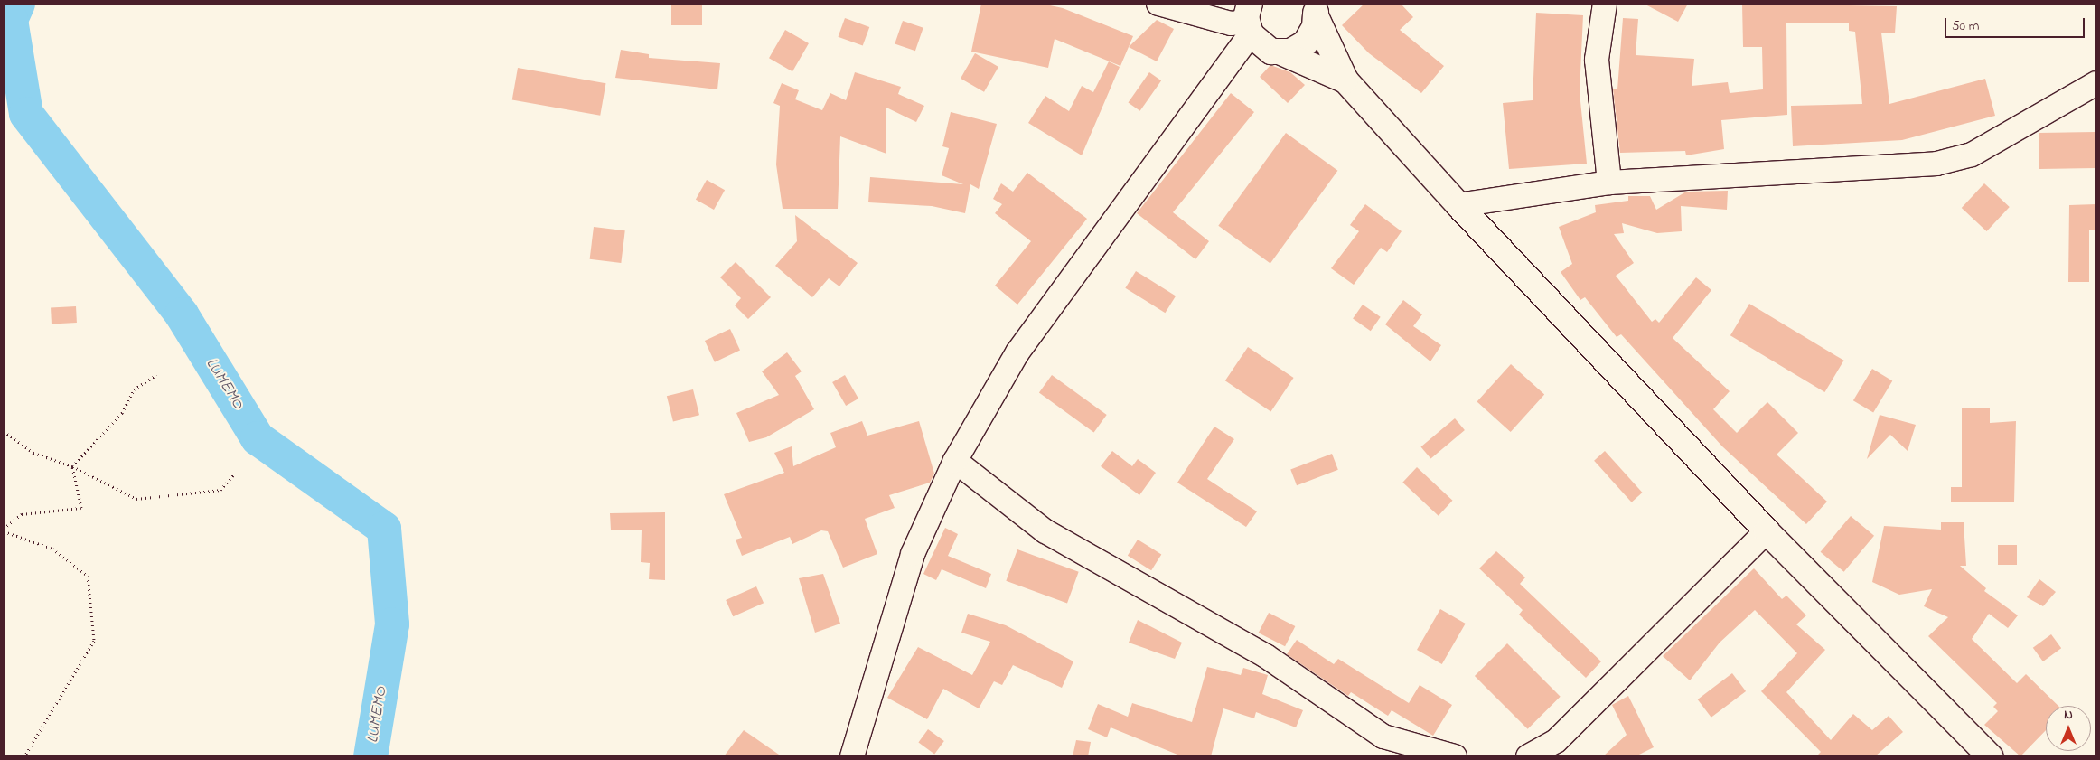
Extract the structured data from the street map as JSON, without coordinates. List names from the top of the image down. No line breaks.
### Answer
{"water":["LUMEMO"],"scale_bar":"50 m","north":"top"}
